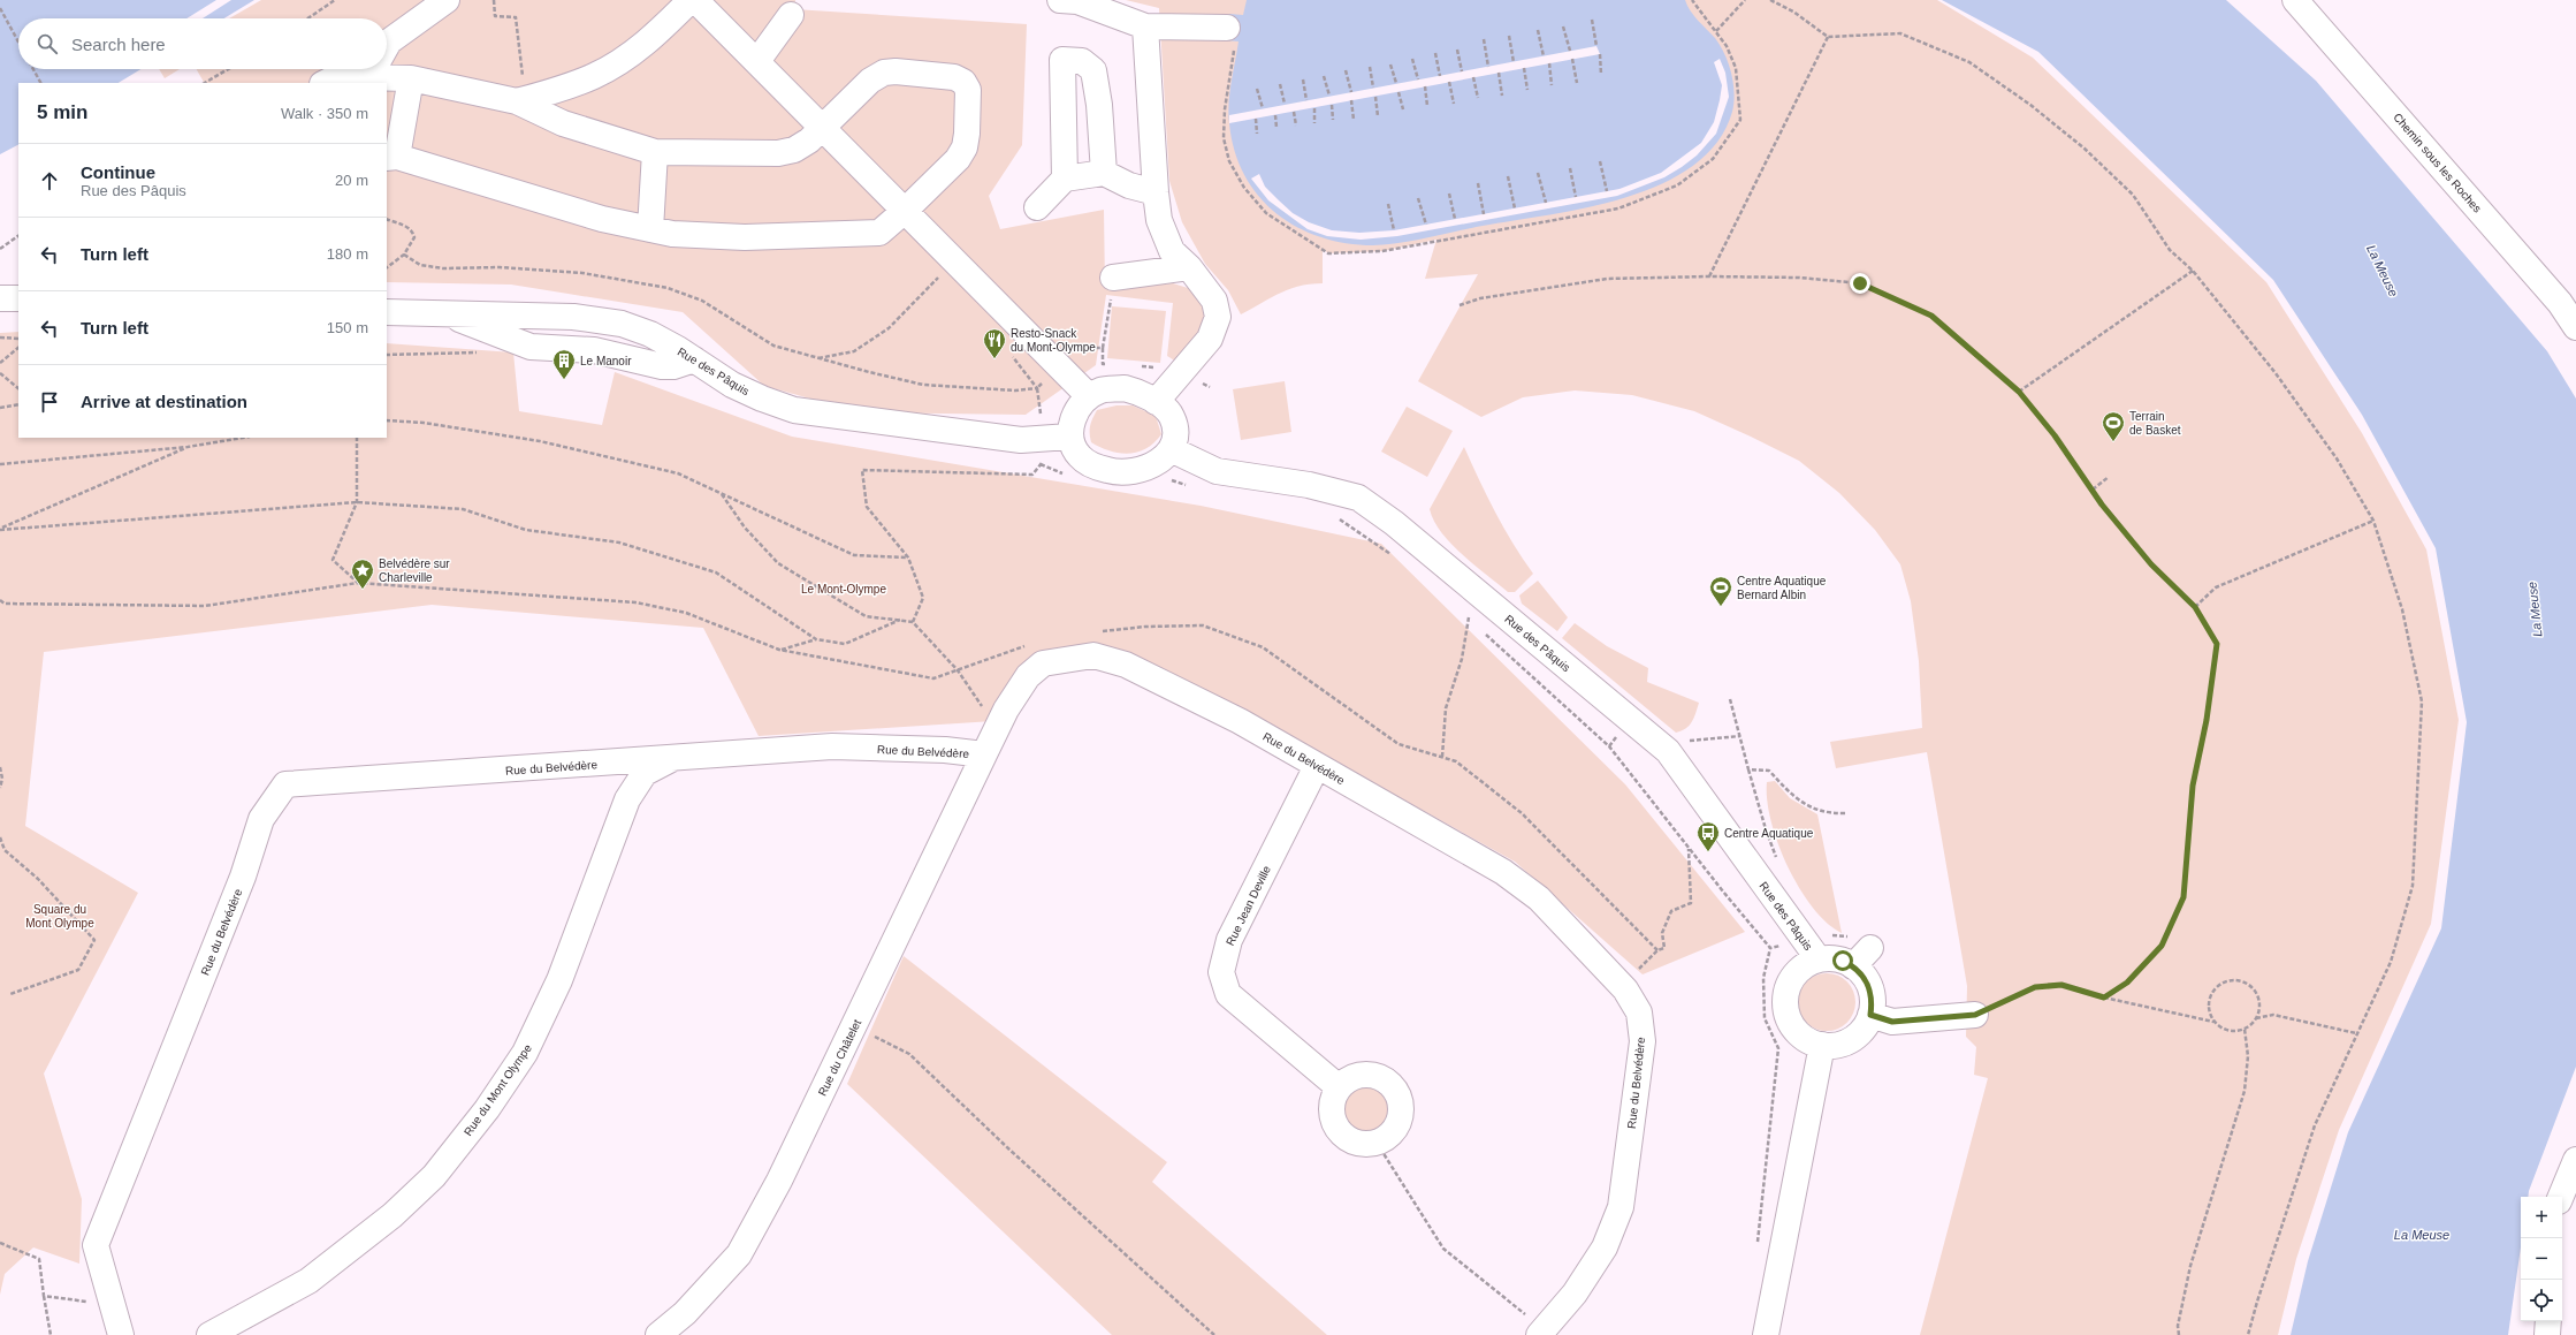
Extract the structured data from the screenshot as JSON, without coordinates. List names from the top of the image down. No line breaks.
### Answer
{"streets":{"street":["Chemin sous les Roches","Rue des Pâquis","Rue du Belvédère","Rue Jean Deville","Rue du Châtelet","Rue du Mont Olympe"]},"crossings":[["Rue du Belvédère","Rue Jean Deville"],["Rue du Belvédère","Rue du Châtelet"],["Rue du Belvédère","Rue du Mont Olympe"]],"water":["La Meuse"],"parks":["Le Mont-Olympe","Square du Mont Olympe"],"places":{"restaurant":["Resto-Snack du Mont-Olympe"],"building":["Le Manoir"],"sports":["Terrain de Basket","Centre Aquatique Bernard Albin"],"place":["Belvédère sur Charleville"],"bus stop":["Centre Aquatique"]},"page":{"search":"Search here","heading":["5 min","Walk · 350 m"],"list":[["Continue","Rue des Pâquis","20 m"],["Turn left","180 m"],["Turn left","150 m"],"Arrive at destination"],"map_buttons":["+","−"]}}
